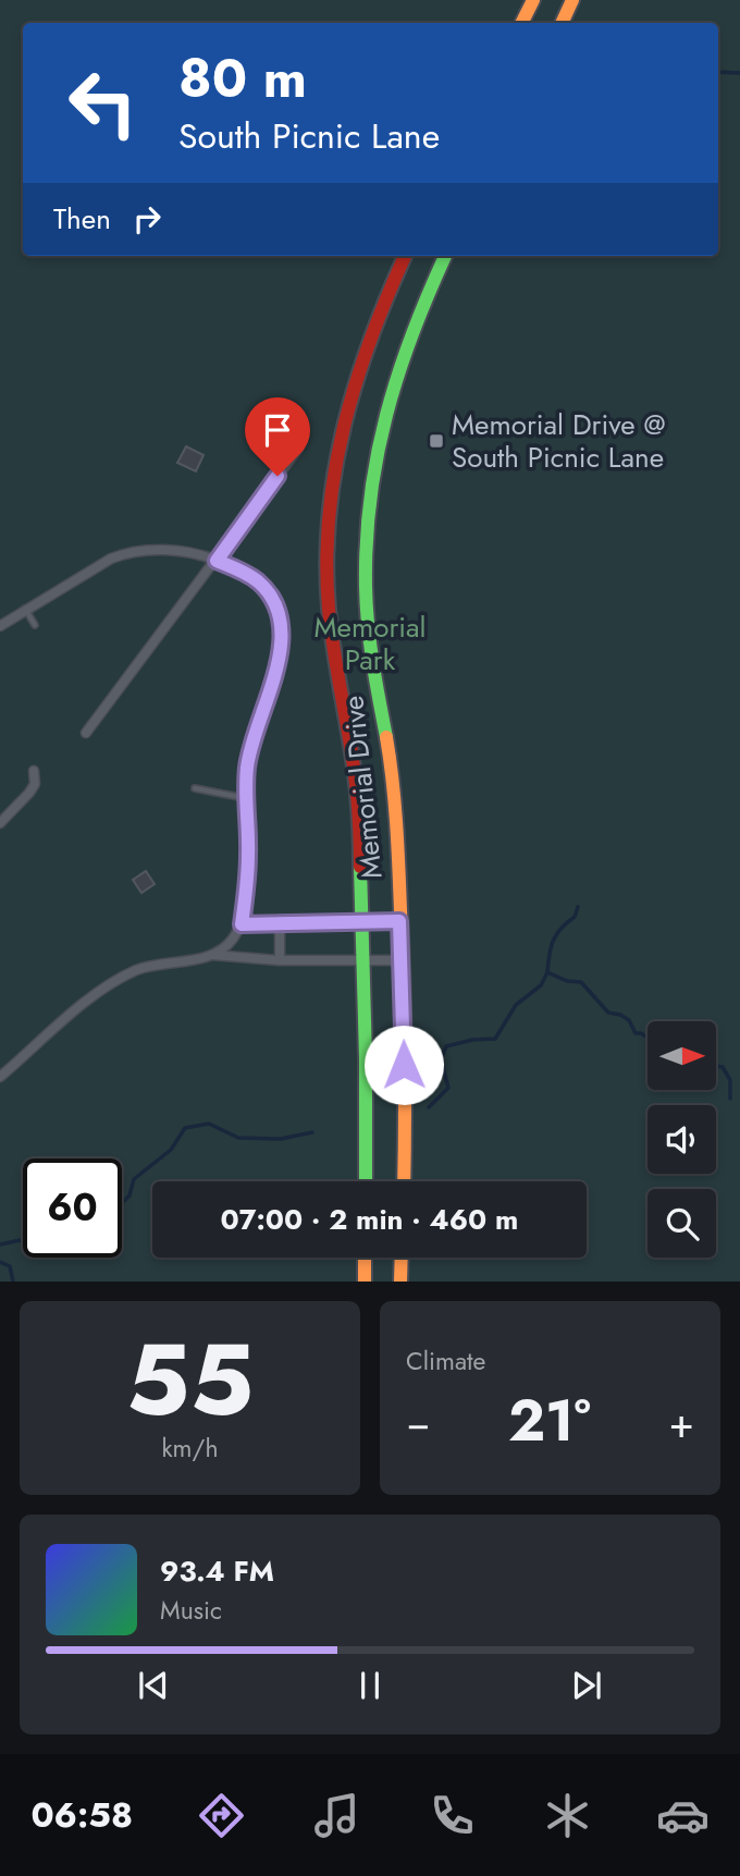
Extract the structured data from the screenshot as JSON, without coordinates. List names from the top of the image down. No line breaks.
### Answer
{"streets":{"main road":["Memorial Drive"]},"parks":["Memorial Park"],"places":{"transit":["Memorial Drive @ South Picnic Lane"]},"north":"right","page":{"turn":["80 m","South Picnic Lane"],"then":"Then","limit":"60","trip":"07:00 · 2 min · 460 m","tile":[["55","km/h"],"Climate"],"heat":["−","21°","+"],"song":["93.4 FM","Music"],"tabs":"06:58"}}
